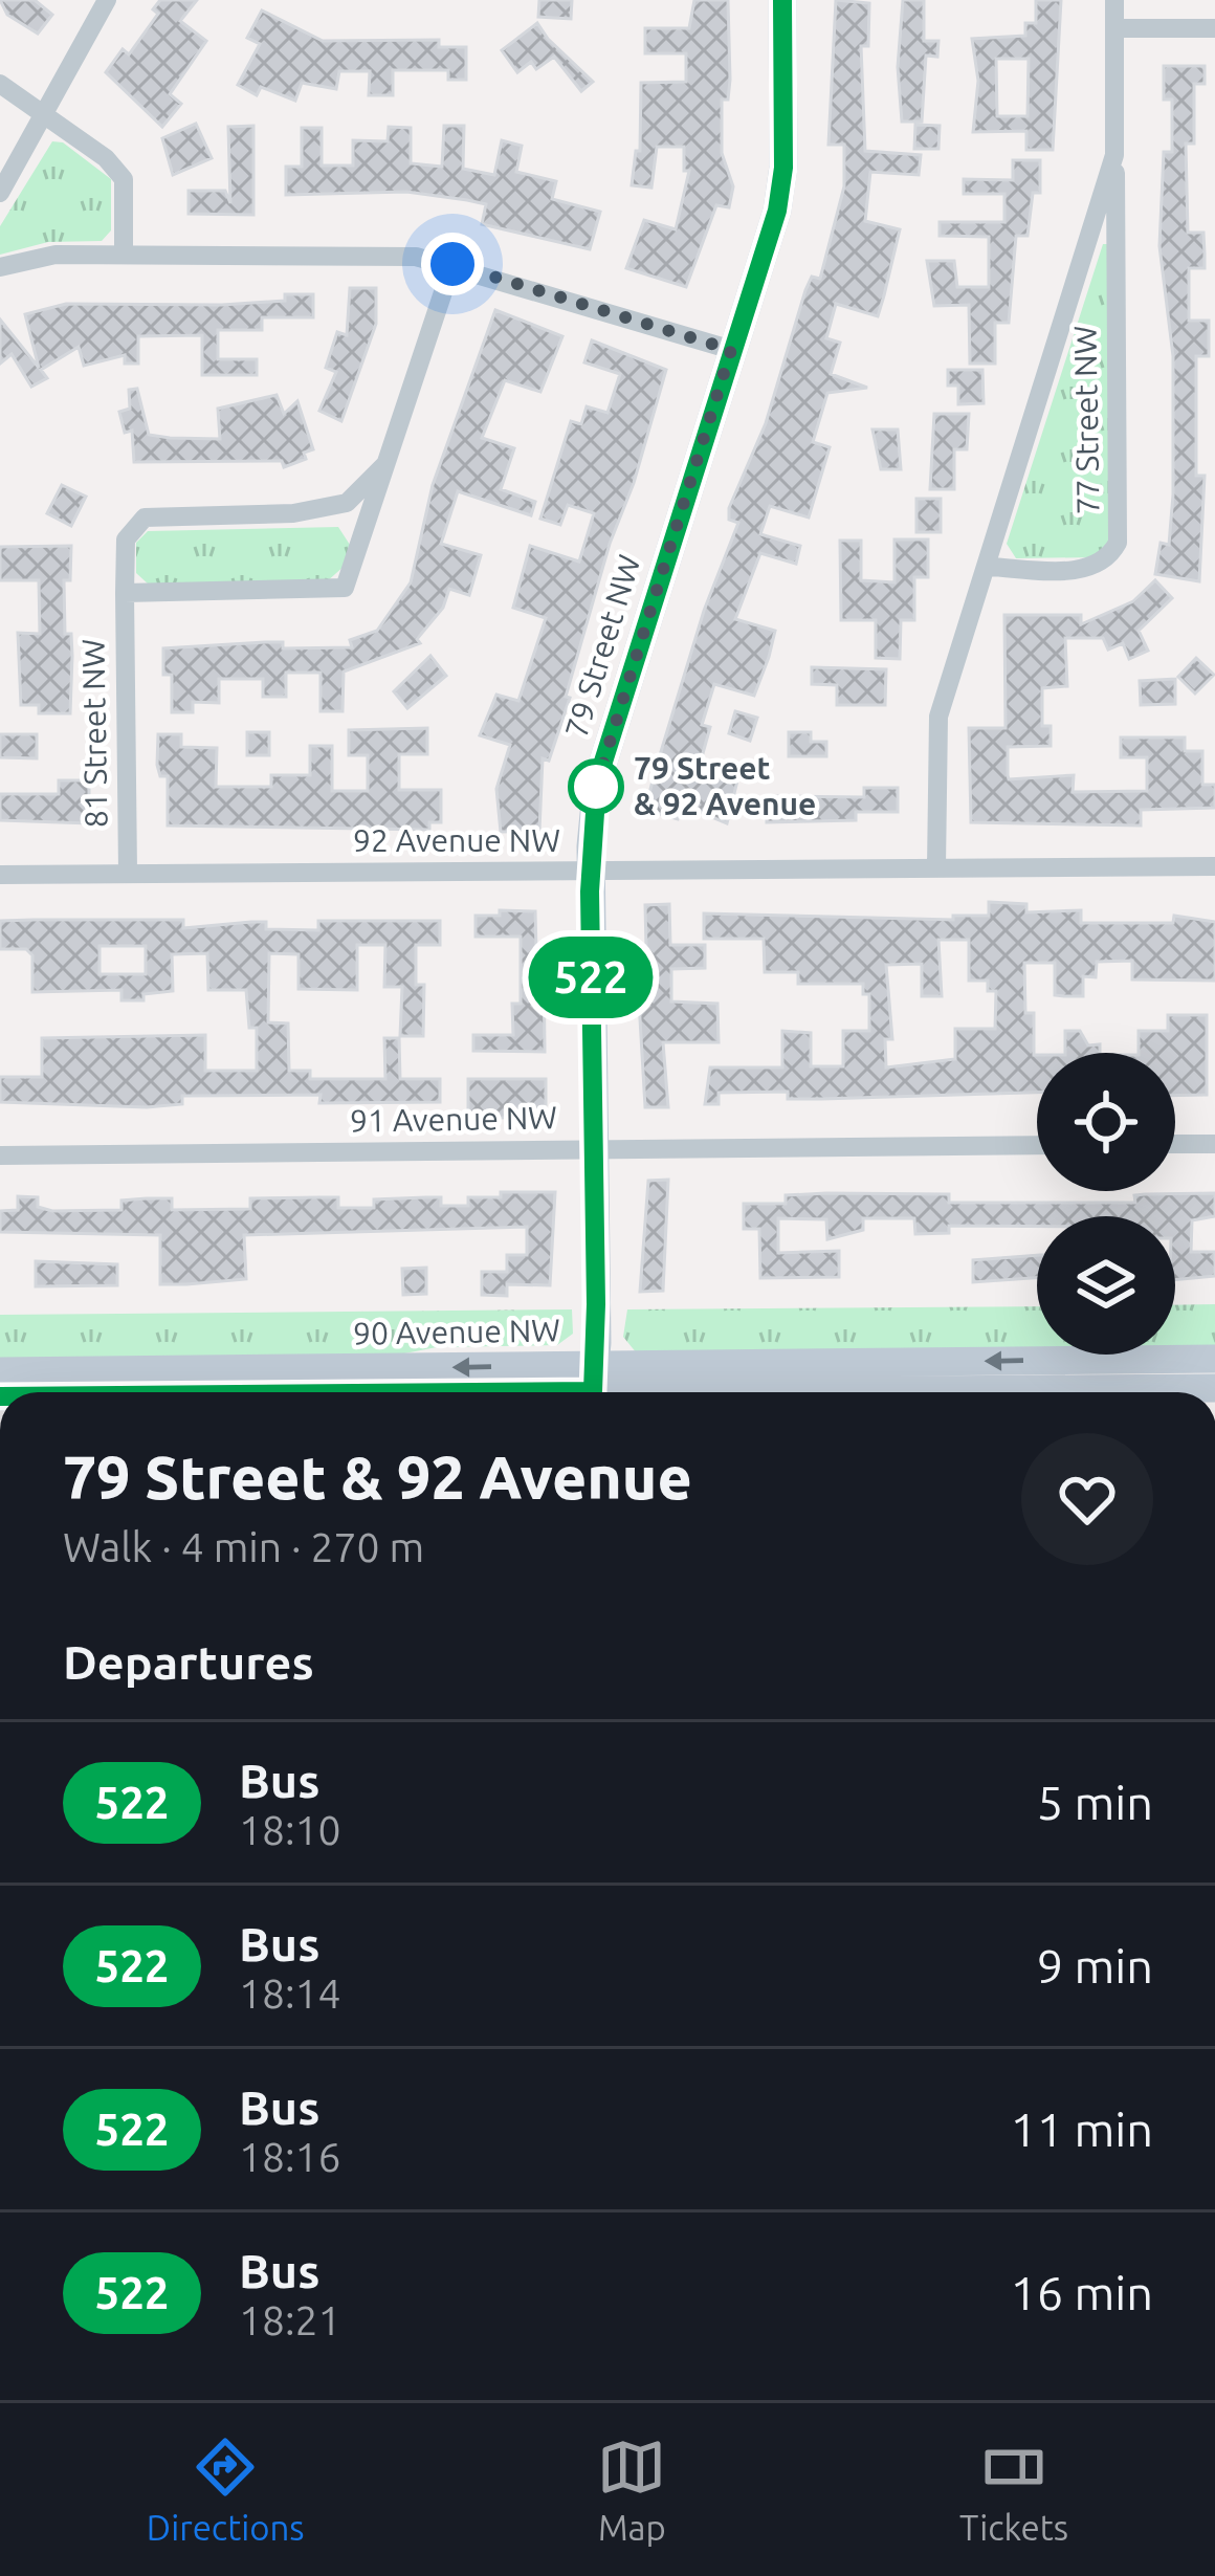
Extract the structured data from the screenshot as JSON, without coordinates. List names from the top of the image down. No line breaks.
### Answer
{"streets":{"main road":["79 Street NW","90 Avenue NW"],"street":["77 Street NW","81 Street NW","92 Avenue NW","91 Avenue NW"]},"crossings":[["77 Street NW","92 Avenue NW"],["79 Street NW","92 Avenue NW"],["79 Street NW","91 Avenue NW"],["79 Street NW","90 Avenue NW"],["81 Street NW","92 Avenue NW"]],"places":["79 Street & 92 Avenue"],"lines":["bus line 522"],"page":{"on_map":"522","heading":[["79 Street & 92 Avenue","Walk · 4 min · 270 m"],"Departures"],"list":[{"mark":"522","name":"Bus","note":"18:10","value":"5 min"},{"mark":"522","name":"Bus","note":"18:14","value":"9 min"},{"mark":"522","name":"Bus","note":"18:16","value":"11 min"},{"mark":"522","name":"Bus","note":"18:21","value":"16 min"}],"tabs":["Directions","Map","Tickets"]}}
